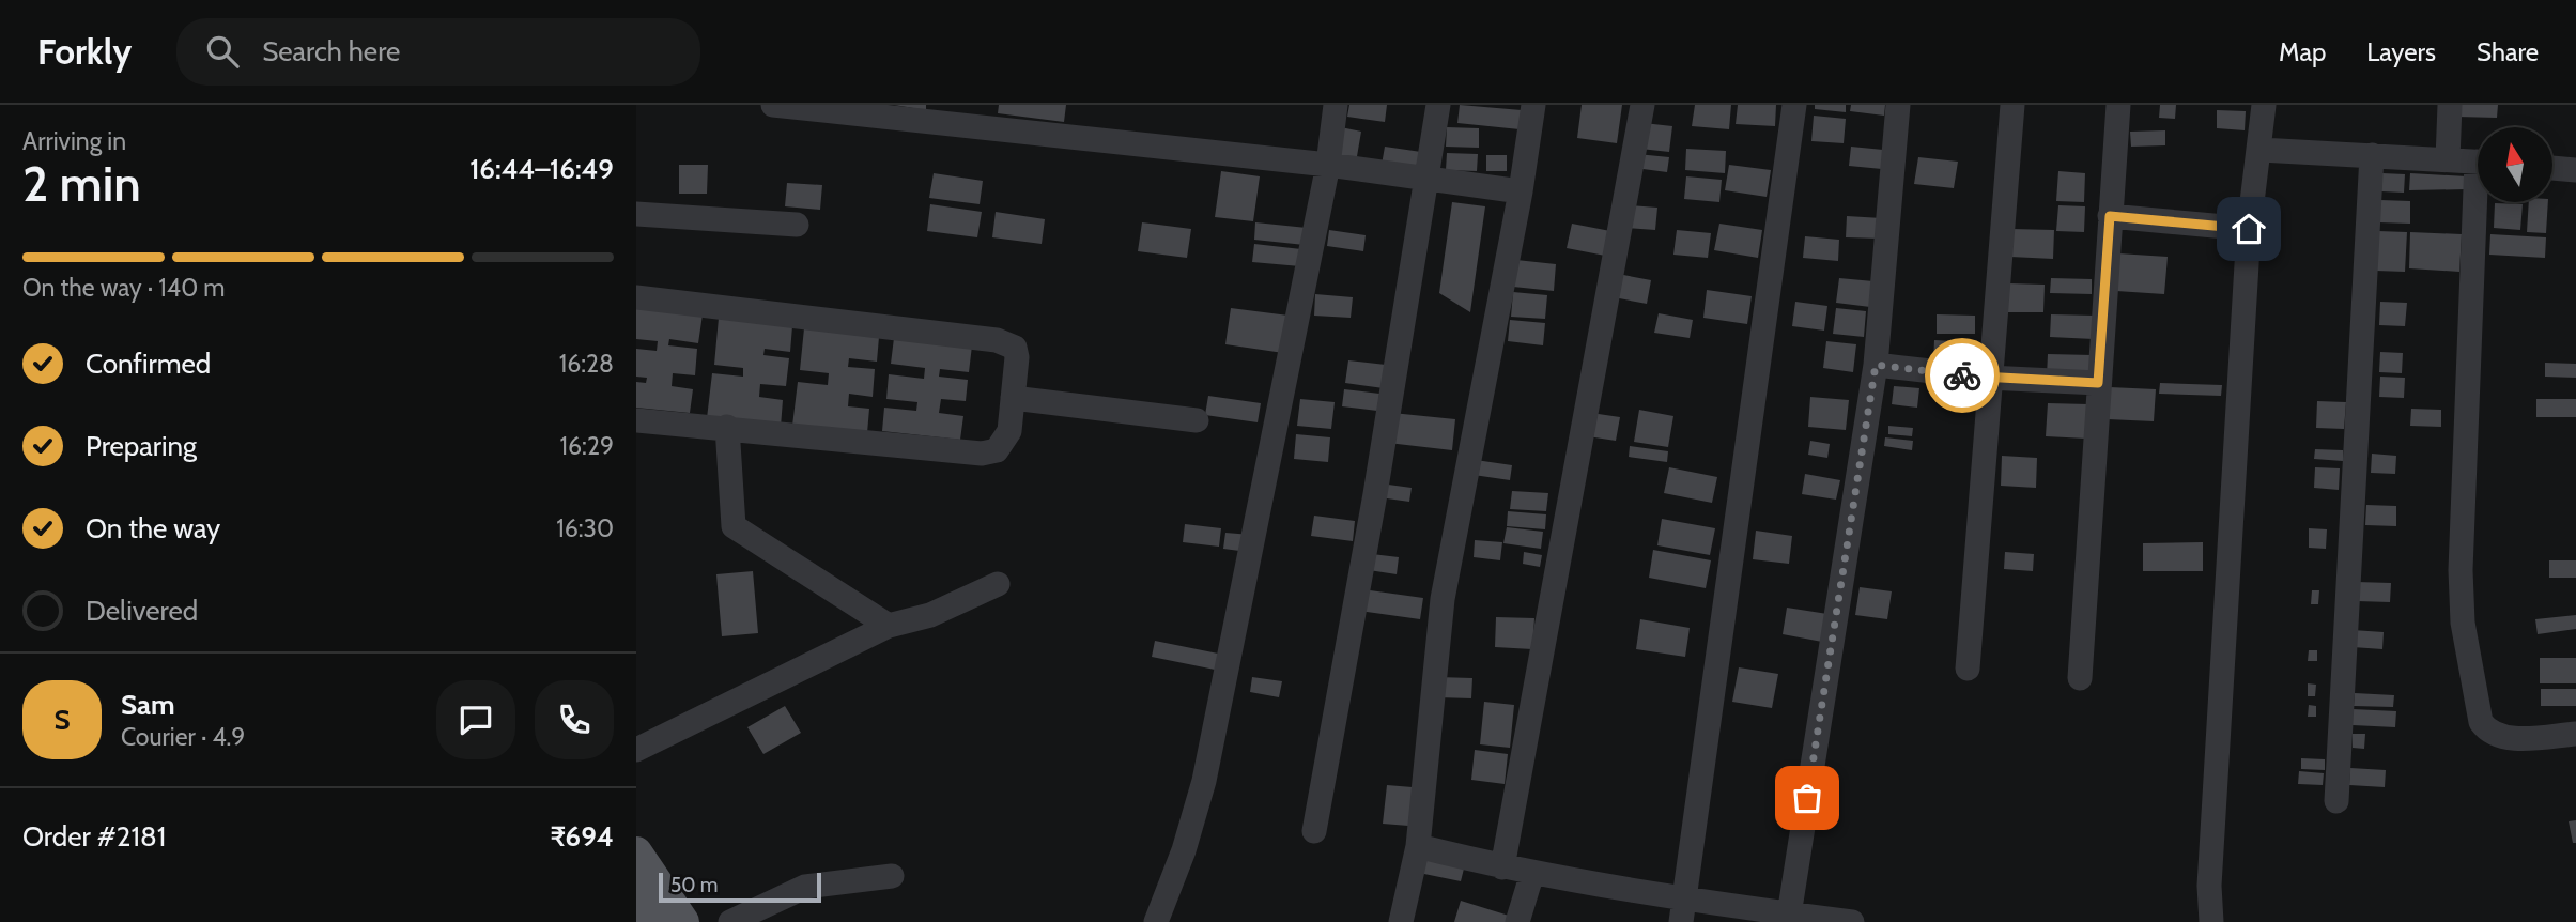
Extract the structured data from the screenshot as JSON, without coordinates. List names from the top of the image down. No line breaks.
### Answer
{"scale_bar":"50 m","north":"top","page":{"header":"Forkly","search":"Search here","nav":["Map","Layers","Share"],"heading":["2 min","Arriving in","16:44–16:49"],"panel":["Sam","Courier · 4.9","Order #2181","₹694"],"bar":"On the way · 140 m","list":[["Confirmed","16:28"],["Preparing","16:29"],["On the way","16:30"],"Delivered"],"round":"S","scale":"50 m"}}
